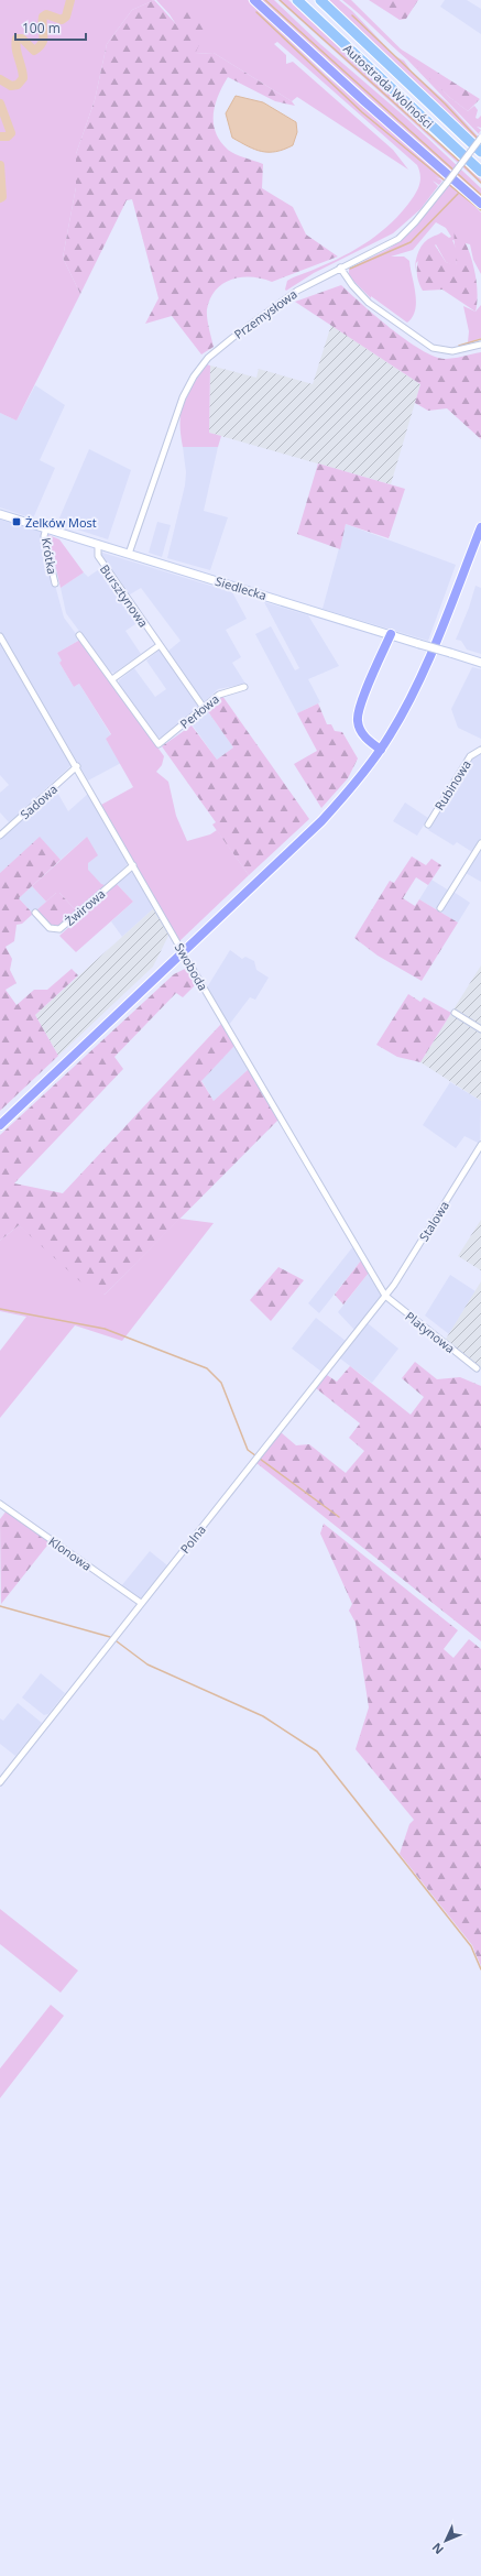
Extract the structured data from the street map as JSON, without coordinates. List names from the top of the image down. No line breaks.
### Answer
{"streets":{"highway":["Autostrada Wolności"],"main road":["Siedlecka"],"street":["Przemysłowa","Krótka","Bursztynowa","Perłowa","Rubinowa","Sadowa","Żwirowa","Swoboda","Stalowa","Platynowa","Polna","Klonowa"]},"crossings":[["Przemysłowa","Siedlecka"],["Krótka","Siedlecka"],["Siedlecka","Bursztynowa"],["Bursztynowa","Perłowa"],["Sadowa","Swoboda"],["Żwirowa","Swoboda"],["Swoboda","Stalowa"],["Swoboda","Platynowa"],["Swoboda","Polna"],["Stalowa","Platynowa"],["Stalowa","Polna"],["Platynowa","Polna"],["Polna","Klonowa"]],"places":{"transit":["Żelków Most"]},"scale_bar":"100 m","north":"bottom left"}
